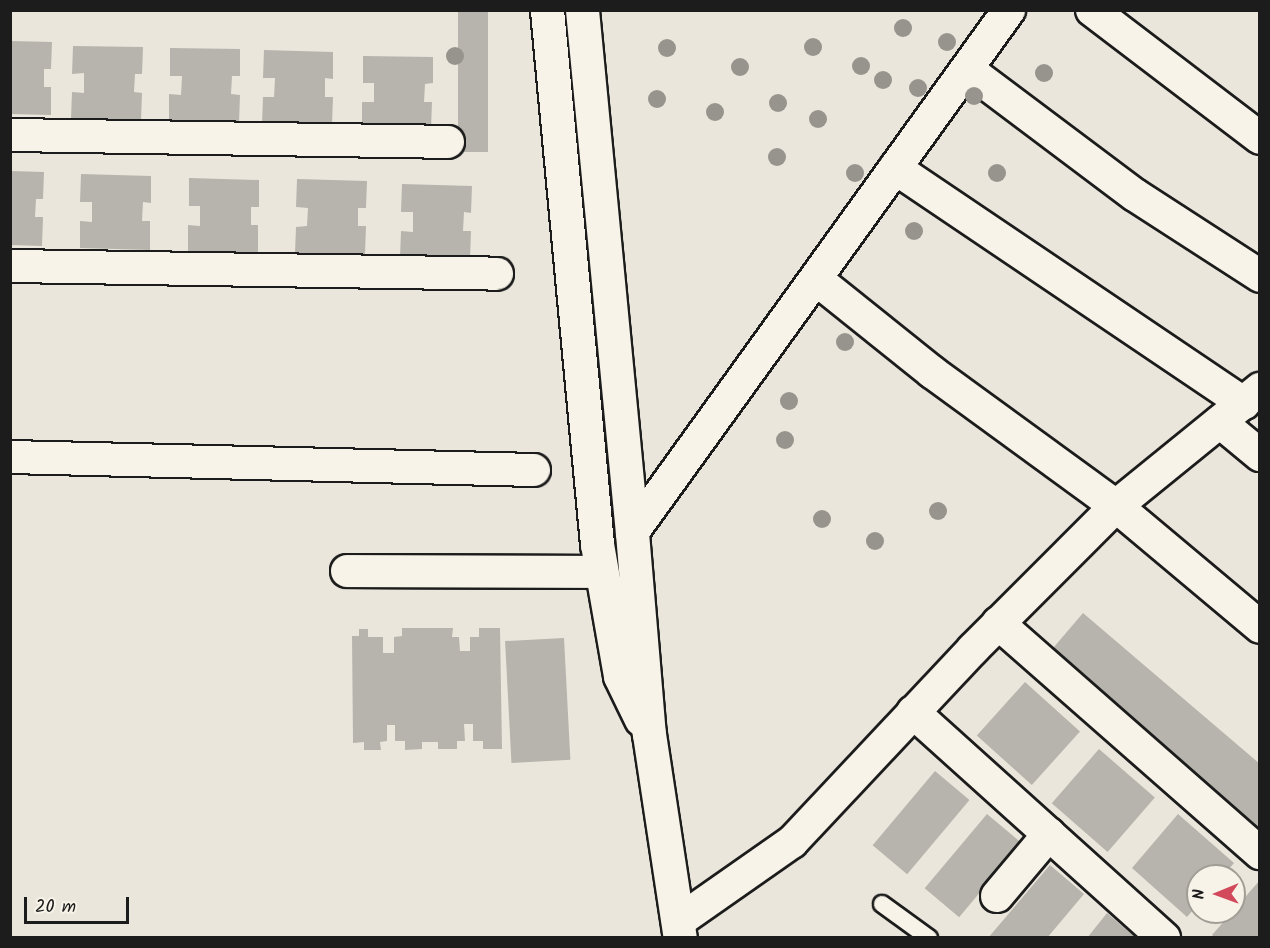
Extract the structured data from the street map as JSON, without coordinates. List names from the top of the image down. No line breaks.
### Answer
{"scale_bar":"20 m","north":"left"}
